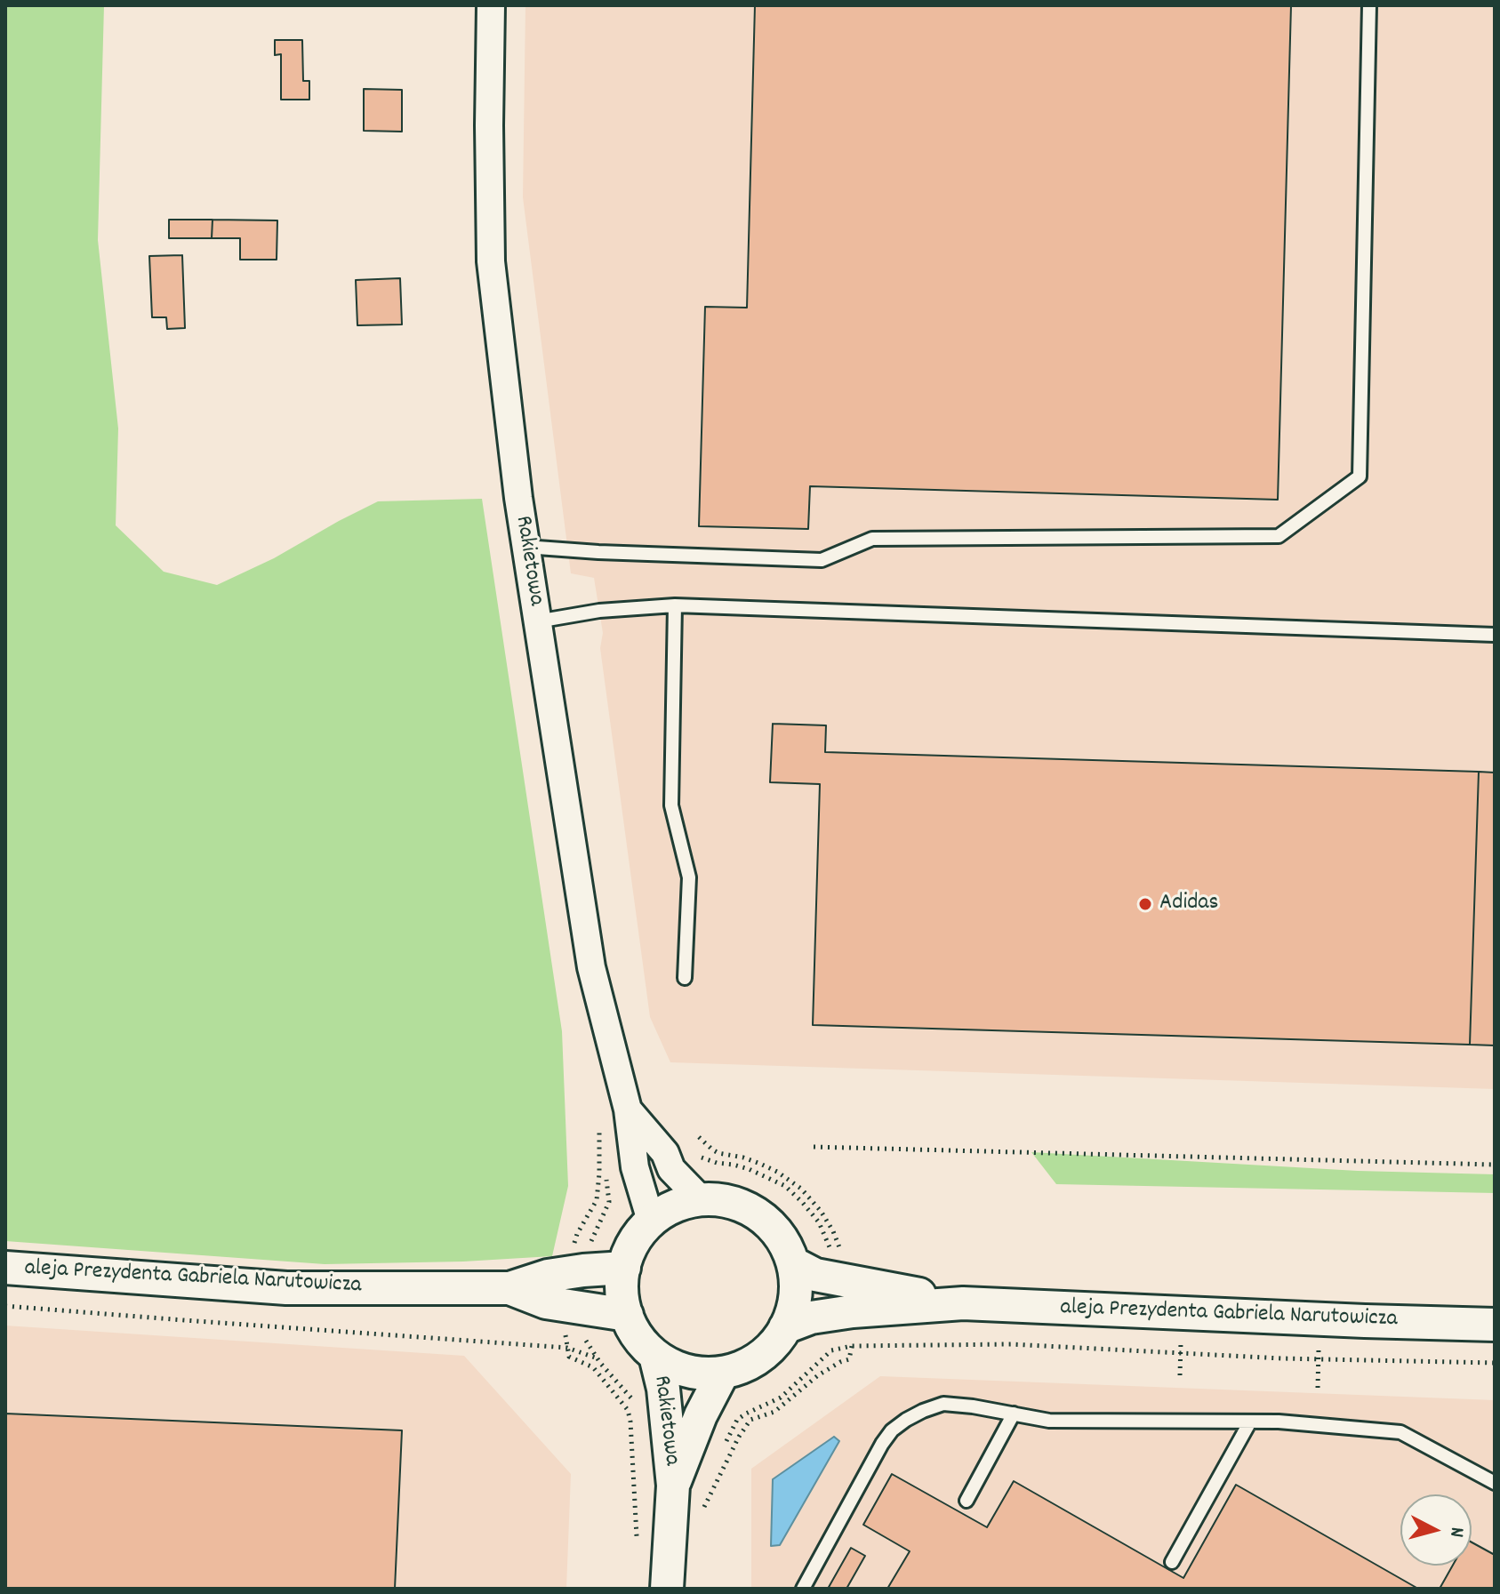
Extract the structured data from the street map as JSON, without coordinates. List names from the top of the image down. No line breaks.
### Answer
{"streets":{"street":["Rakietowa","aleja Prezydenta Gabriela Narutowicza"]},"crossings":[["Rakietowa","aleja Prezydenta Gabriela Narutowicza"]],"places":["Adidas"],"north":"right"}
